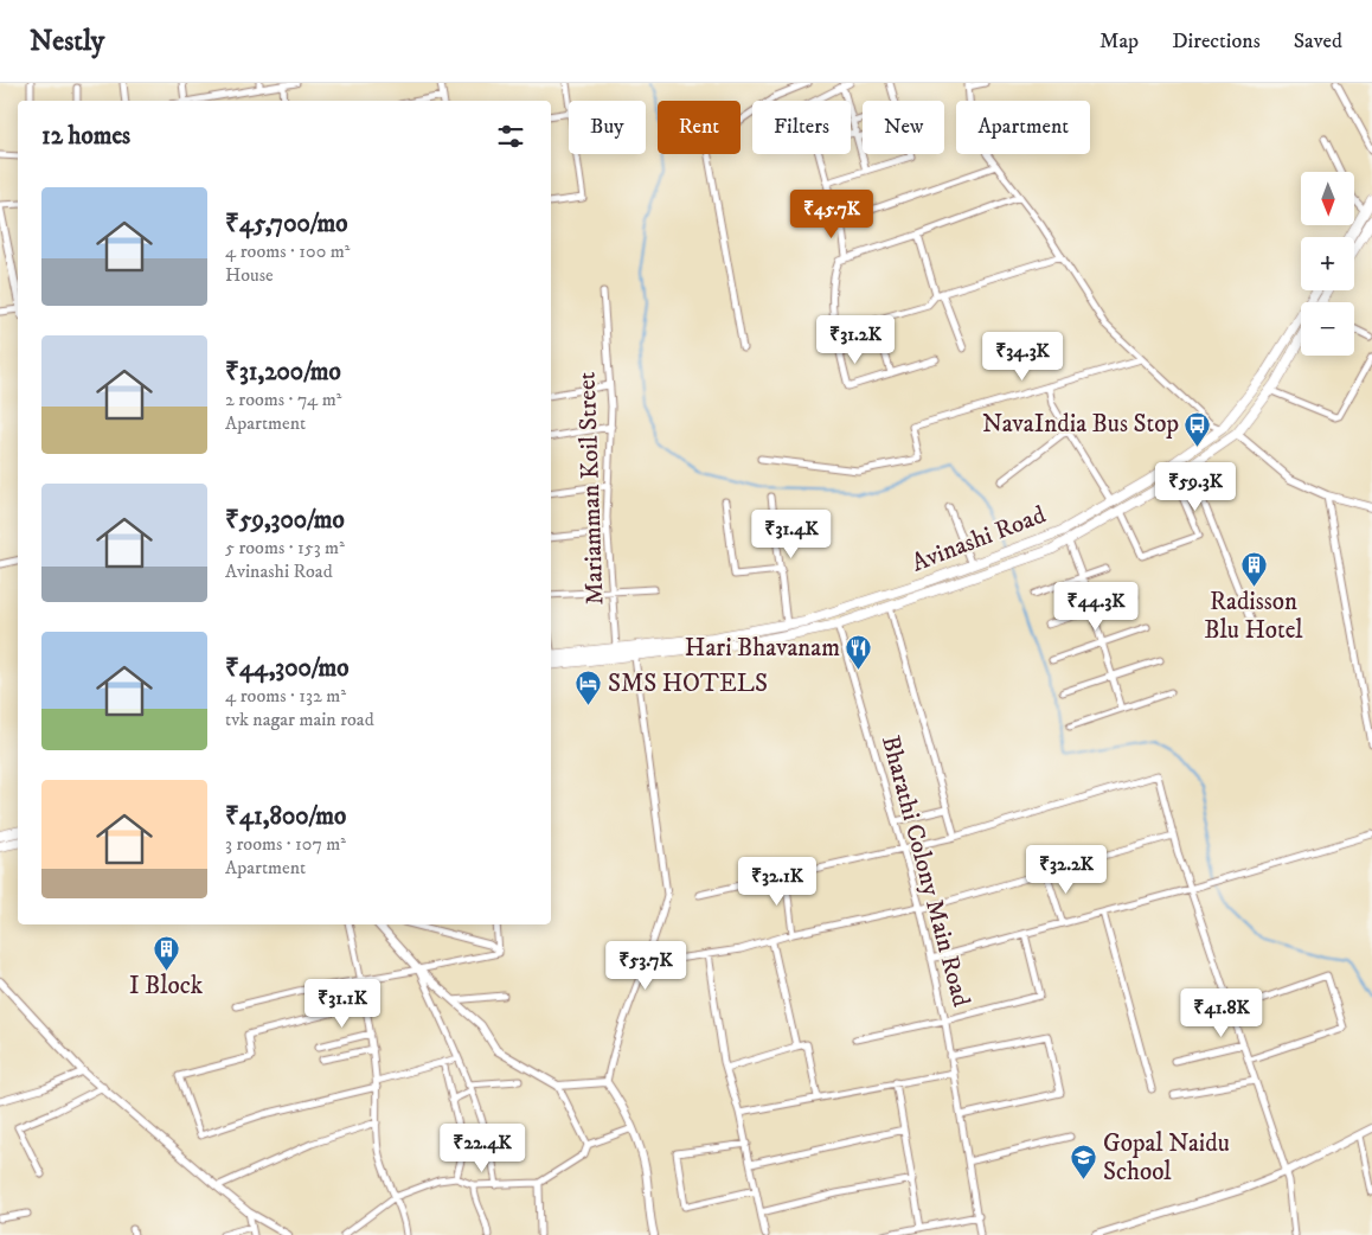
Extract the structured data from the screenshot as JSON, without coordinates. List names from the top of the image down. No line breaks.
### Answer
{"streets":{"main road":["Avinashi Road"],"street":["Mariamman Koil Street","Bharathi Colony Main Road"]},"crossings":[["Mariamman Koil Street","Avinashi Road"],["Avinashi Road","Bharathi Colony Main Road"]],"places":{"bus stop":["NavaIndia Bus Stop"],"building":["Radisson Blu Hotel","I Block"],"restaurant":["Hari Bhavanam"],"hotel":["SMS HOTELS"],"school or university":["Gopal Naidu School"]},"north":"bottom","page":{"header":"Nestly","nav":["Map","Directions","Saved"],"chip":["Buy","Rent","Filters","New","Apartment"],"heading":"12 homes","map_buttons":["+","−"],"list":[{"name":"₹45,700/mo","note":"4 rooms · 100 m² · House"},{"name":"₹31,200/mo","note":"2 rooms · 74 m² · Apartment"},{"name":"₹59,300/mo","note":"5 rooms · 153 m² · Avinashi Road"},{"name":"₹44,300/mo","note":"4 rooms · 132 m² · tvk nagar main road"},{"name":"₹41,800/mo","note":"3 rooms · 107 m² · Apartment"}],"price":["₹45.7K","₹31.2K","₹34.3K","₹59.3K","₹31.4K","₹44.3K","₹32.2K","₹32.1K","₹53.7K","₹31.1K","₹41.8K","₹22.4K"]}}
